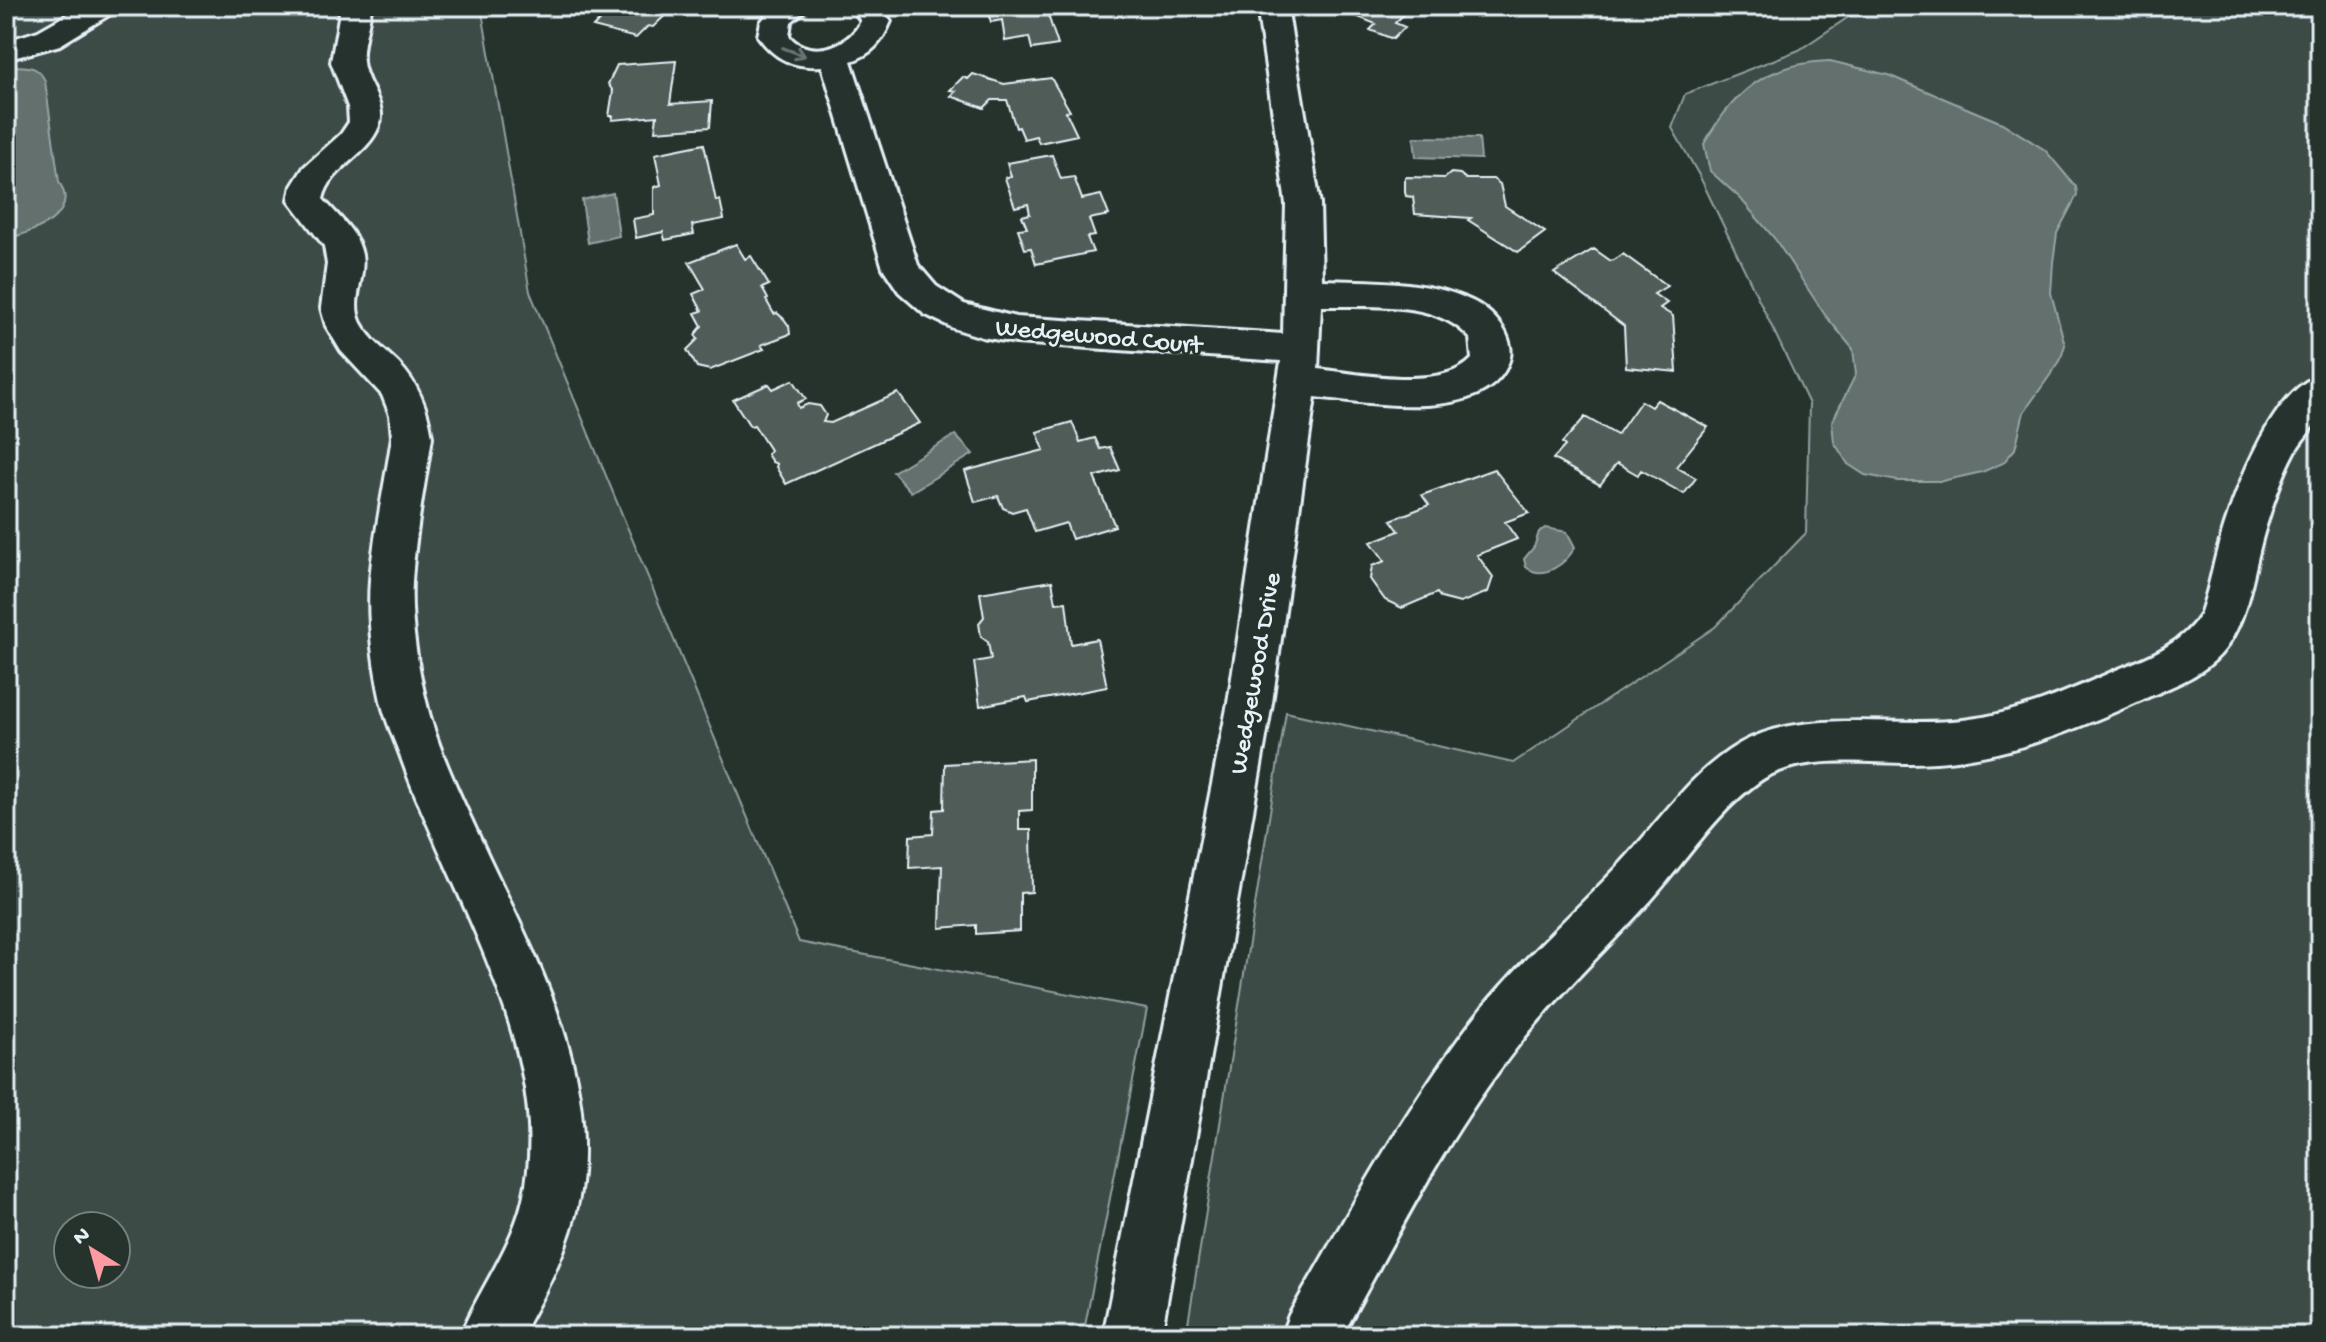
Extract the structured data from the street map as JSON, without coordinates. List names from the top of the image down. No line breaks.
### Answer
{"streets":{"street":["Wedgewood Court","Wedgewood Drive"]},"crossings":[["Wedgewood Court","Wedgewood Drive"]],"north":"top left"}
